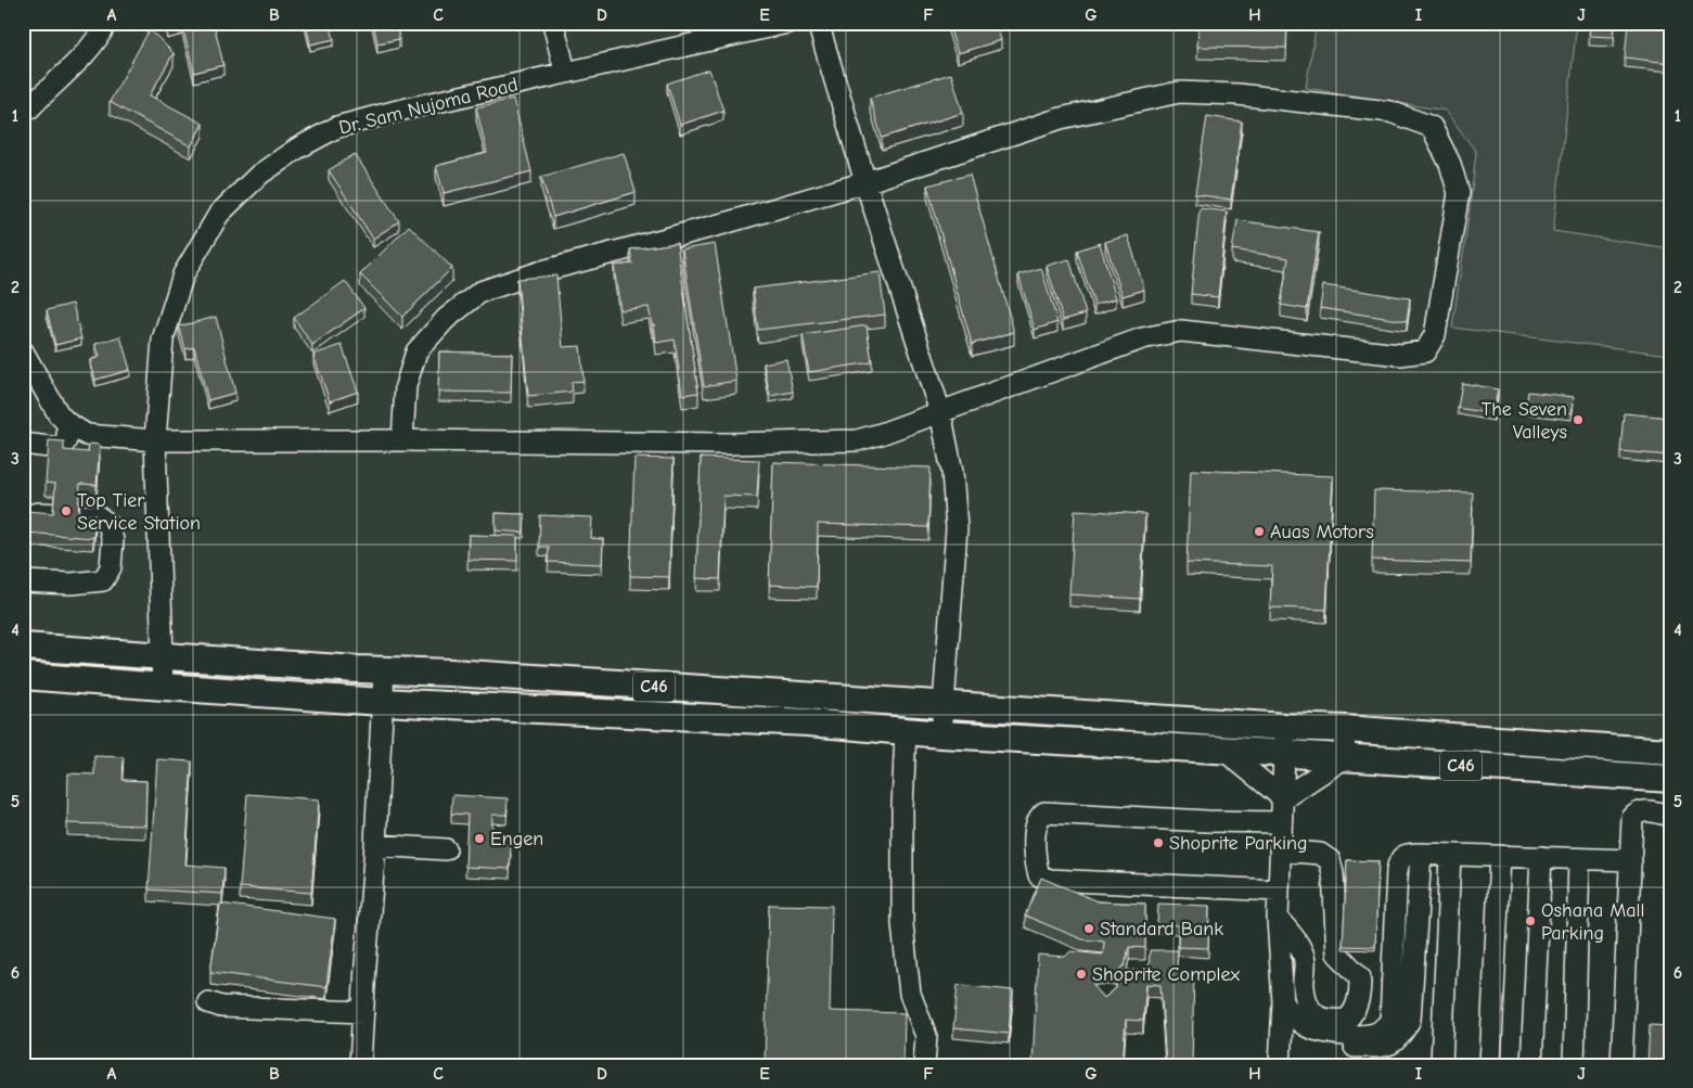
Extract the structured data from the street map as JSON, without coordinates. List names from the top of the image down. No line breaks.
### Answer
{"streets":{"main road":["C46"],"street":["Dr. Sam Nujoma Road"]},"crossings":[["Dr. Sam Nujoma Road","C46"]],"places":["The Seven Valleys","Top Tier Service Station","Auas Motors","Engen","Shoprite Parking","Oshana Mall Parking","Standard Bank","Shoprite Complex"],"grid":{"columns":["A","B","C","D","E","F","G","H","I","J"],"rows":["1","2","3","4","5","6"]}}
